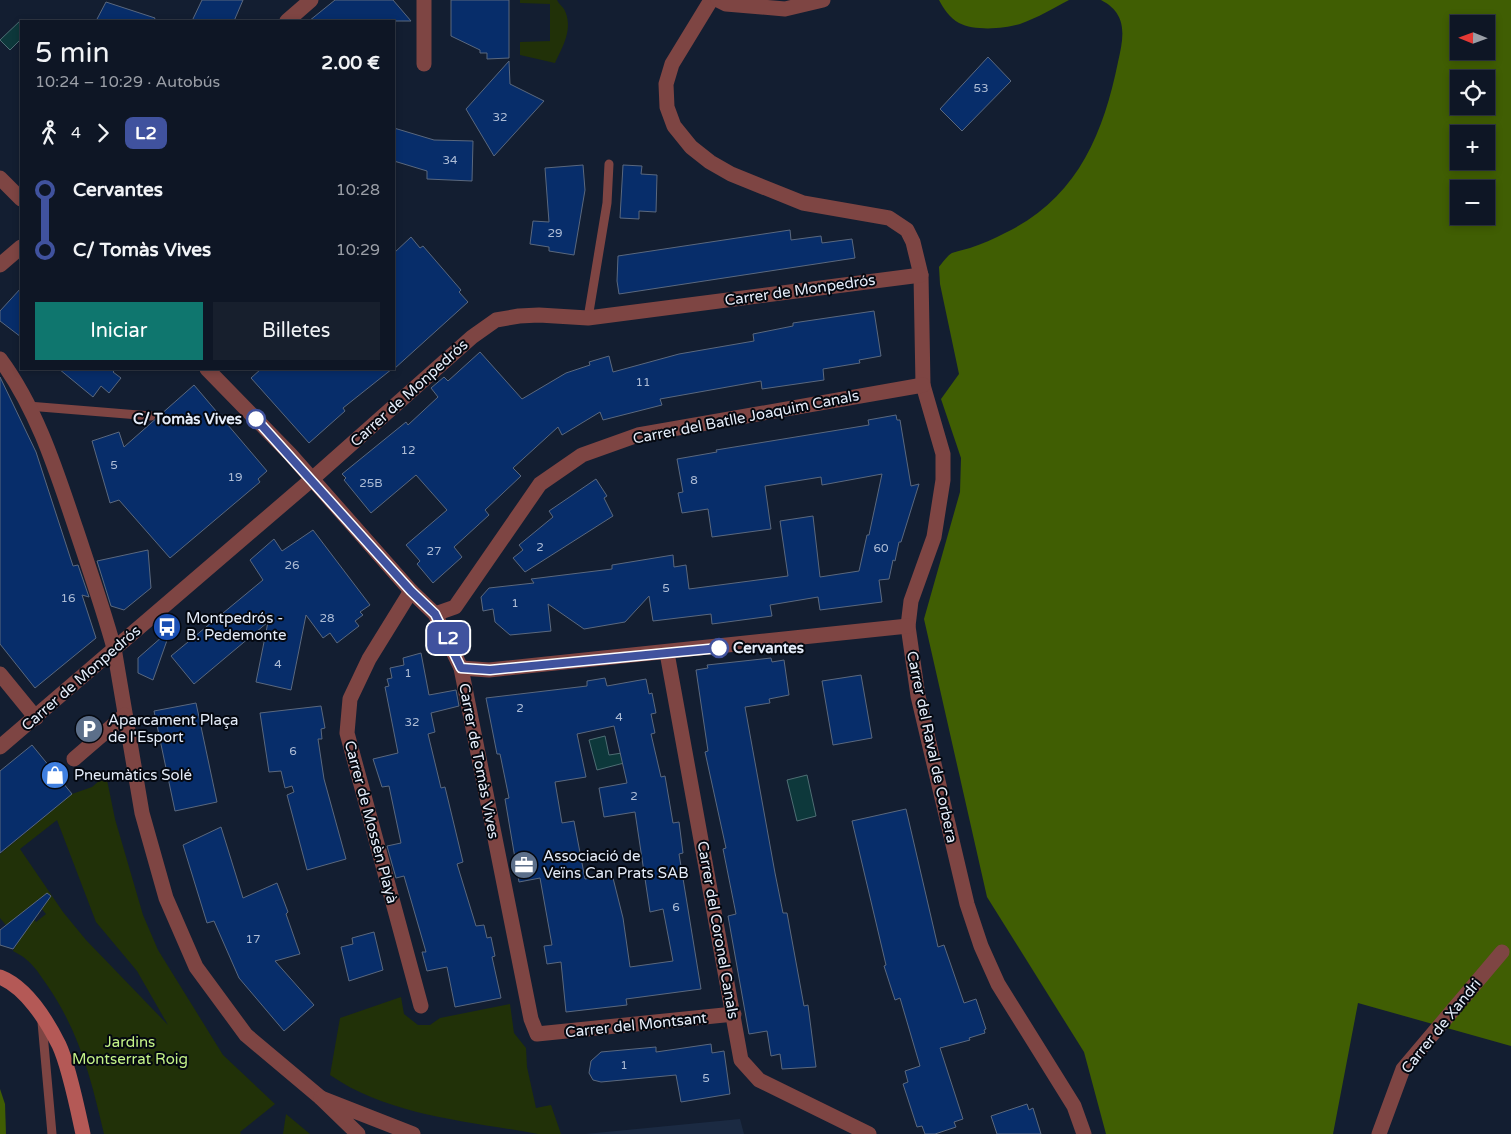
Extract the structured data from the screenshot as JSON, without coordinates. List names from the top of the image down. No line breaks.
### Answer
{"streets":{"street":["Carrer de Monpedrós","Carrer del Batlle Joaquim Canals","Carrer del Raval de Corbera","Carrer de Tomàs Vives","Carrer de Mossèn Playà","Carrer del Coronel Canals","Carrer del Montsant","Carrer de Xandri"]},"crossings":[["Carrer de Monpedrós","Carrer del Raval de Corbera"],["Carrer de Monpedrós","Carrer de Tomàs Vives"],["Carrer del Batlle Joaquim Canals","Carrer del Raval de Corbera"],["Carrer del Batlle Joaquim Canals","Carrer de Tomàs Vives"],["Carrer de Tomàs Vives","Carrer de Mossèn Playà"],["Carrer de Tomàs Vives","Carrer del Montsant"],["Carrer del Coronel Canals","Carrer del Montsant"]],"parks":["Jardins Montserrat Roig"],"places":{"other":["C/ Tomàs Vives","Cervantes"],"bus stop":["Montpedrós - B. Pedemonte"],"parking":["Aparcament Plaça de l'Esport"],"shop":["Pneumàtics Solé"],"office":["Associació de Veïns Can Prats SAB"]},"lines":["bus line L2"],"house_numbers":["53","32","34","29","11","12","5","19","8","25B","2","60","27","26","5","16","1","28","4","1","2","4","32","6","2","6","17","1","5"],"north":"left","page":{"on_map":"L2","map_buttons":["+","−"],"heading":["5 min","10:24 – 10:29 · Autobús","2.00 €"],"legs":["4","L2"],"list":[{"name":"Cervantes","value":"10:28"},{"name":"C/ Tomàs Vives","value":"10:29"}],"buttons":["Iniciar","Billetes"]}}
